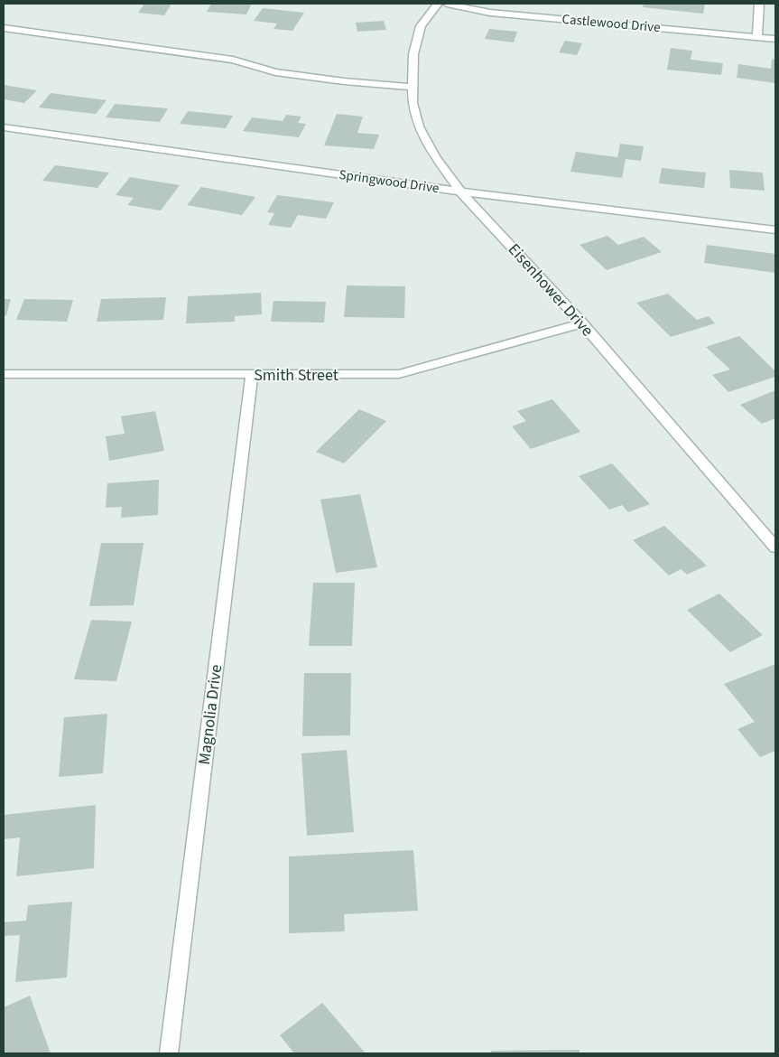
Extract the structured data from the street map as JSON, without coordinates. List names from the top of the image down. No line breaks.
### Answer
{"streets":{"street":["Castlewood Drive","Springwood Drive","Eisenhower Drive","Smith Street","Magnolia Drive"]},"crossings":[["Springwood Drive","Eisenhower Drive"],["Eisenhower Drive","Smith Street"],["Smith Street","Magnolia Drive"]]}
